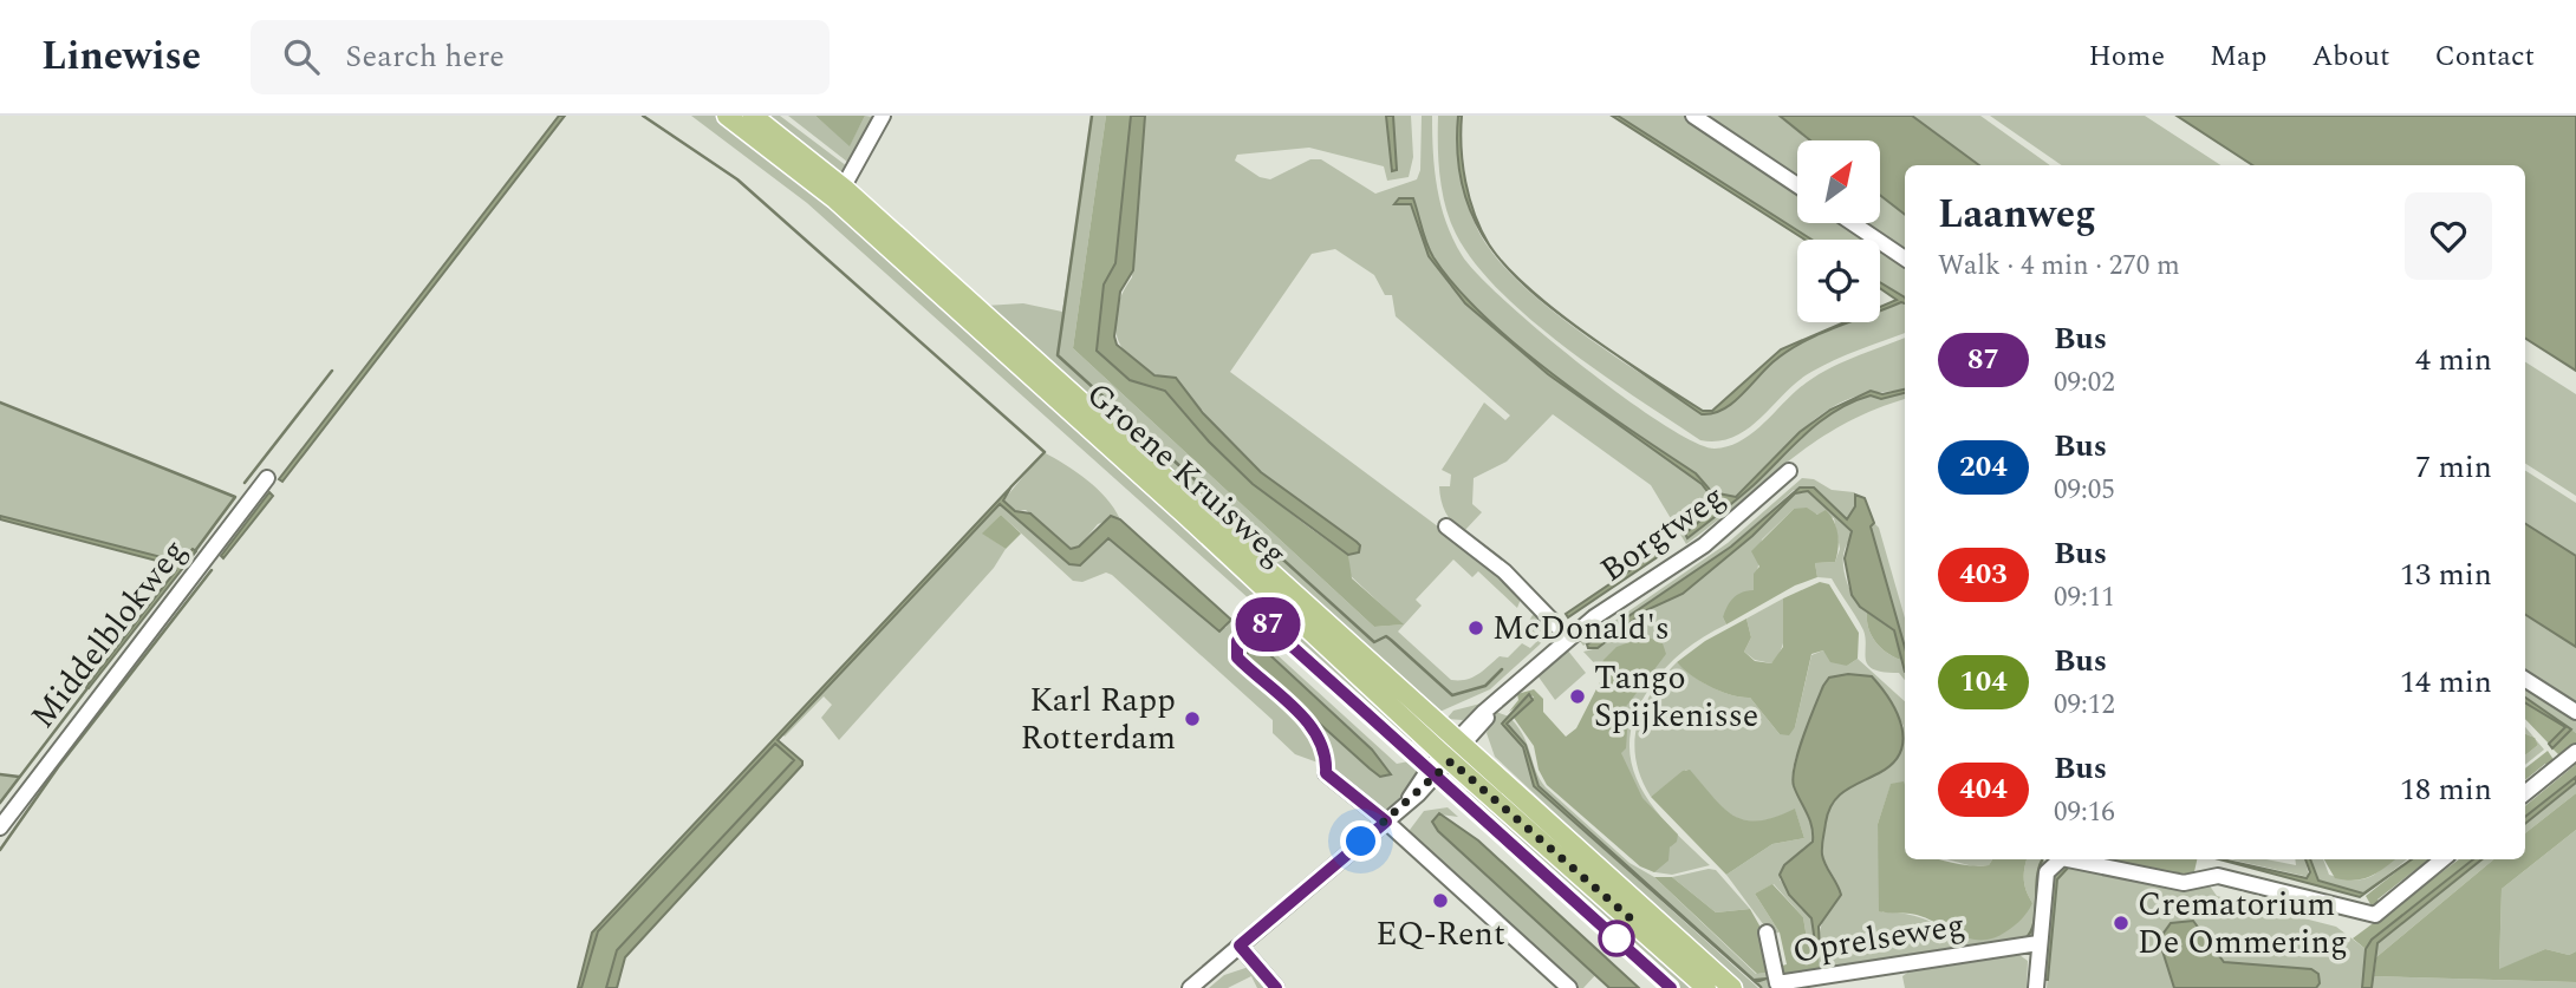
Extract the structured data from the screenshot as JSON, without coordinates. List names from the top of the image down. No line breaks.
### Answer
{"streets":{"main road":["Groene Kruisweg"],"street":["Borgtweg","Middelblokweg","Oprelseweg"]},"crossings":[["Groene Kruisweg","Borgtweg"]],"places":["McDonald's","Tango Spijkenisse","Karl Rapp Rotterdam","EQ-Rent","Crematorium De Ommering"],"lines":["bus line 87"],"north":"top right","page":{"header":"Linewise","search":"Search here","nav":["Home","Map","About","Contact"],"on_map":"87","heading":["Laanweg","Walk · 4 min · 270 m"],"list":[{"mark":"87","name":"Bus","note":"09:02","value":"4 min"},{"mark":"204","name":"Bus","note":"09:05","value":"7 min"},{"mark":"403","name":"Bus","note":"09:11","value":"13 min"},{"mark":"104","name":"Bus","note":"09:12","value":"14 min"},{"mark":"404","name":"Bus","note":"09:16","value":"18 min"}]}}
